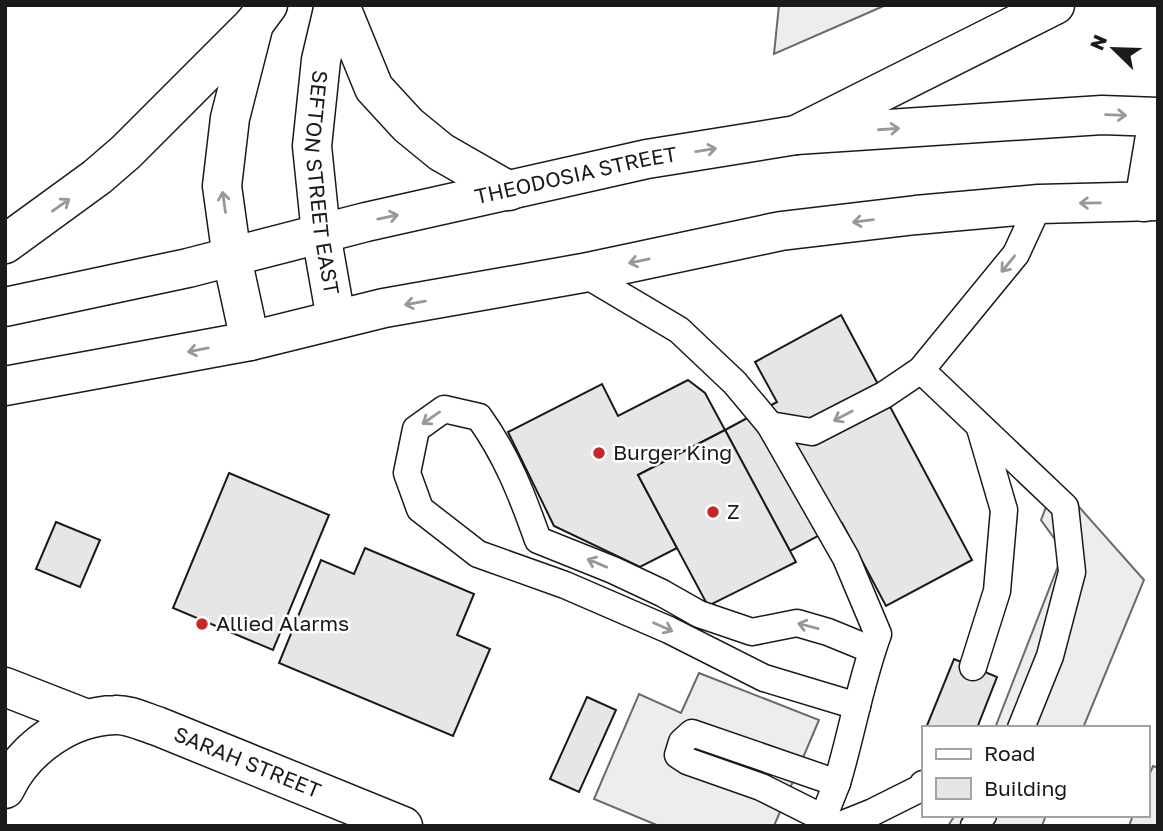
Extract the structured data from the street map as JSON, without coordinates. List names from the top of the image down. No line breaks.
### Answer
{"streets":{"main road":["THEODOSIA STREET","SEFTON STREET EAST","SARAH STREET"]},"crossings":[["THEODOSIA STREET","SEFTON STREET EAST"]],"places":["Burger King","Z","Allied Alarms"],"legend":["Road","Building"],"north":"top left"}
